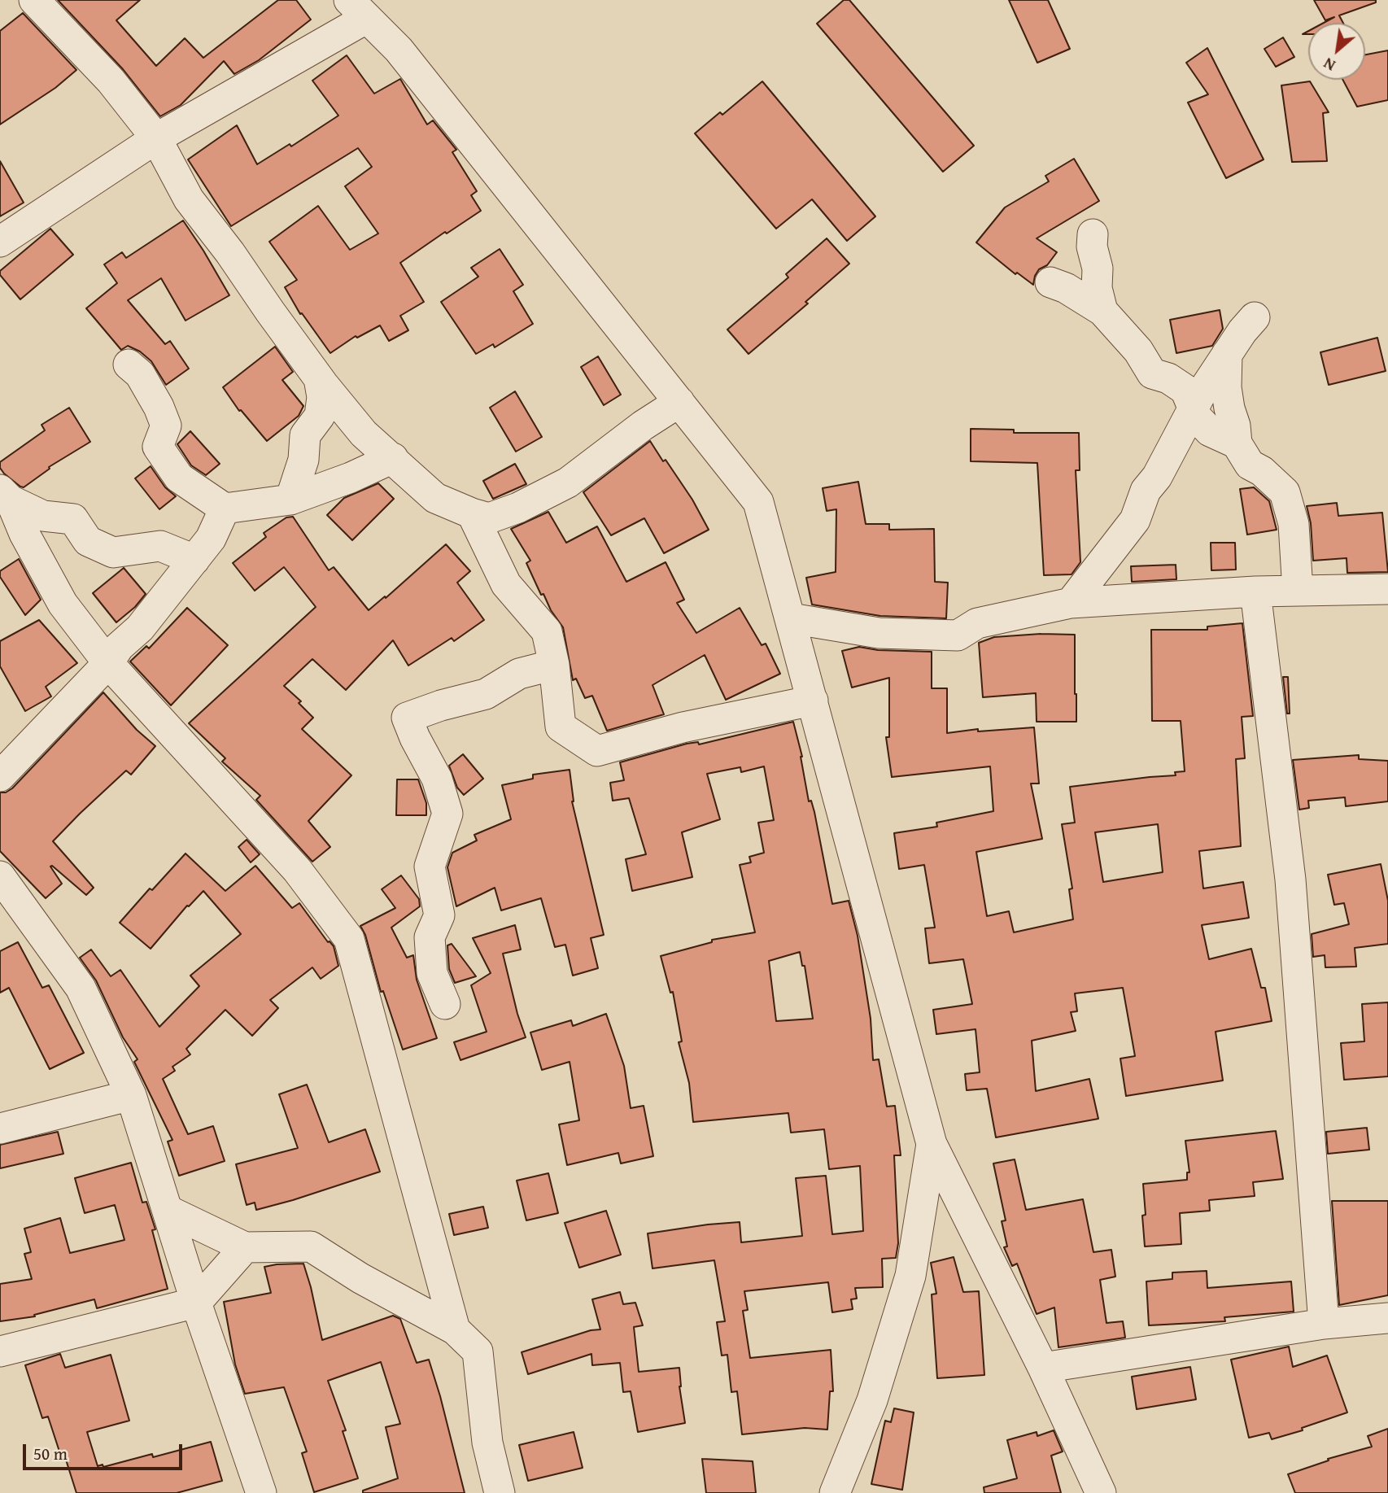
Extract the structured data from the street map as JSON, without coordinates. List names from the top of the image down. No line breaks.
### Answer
{"scale_bar":"50 m","north":"bottom left"}
